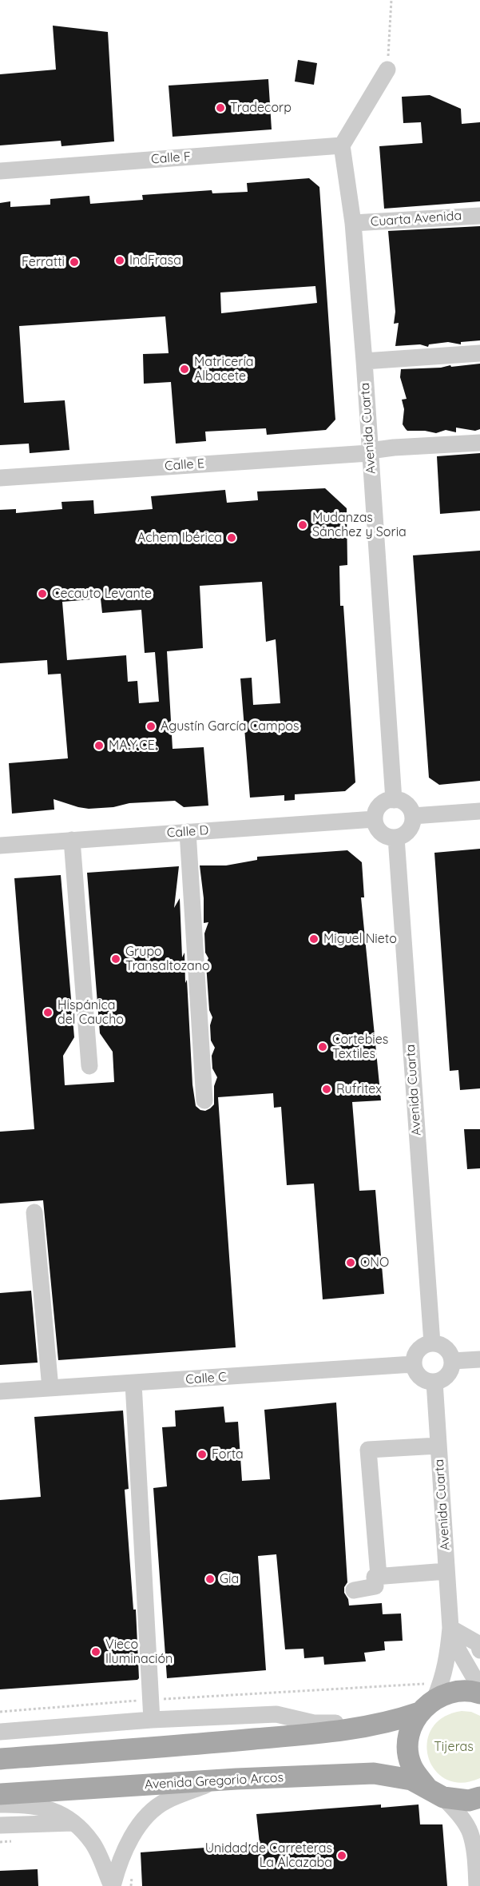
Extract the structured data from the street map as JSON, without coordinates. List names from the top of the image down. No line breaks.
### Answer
{"streets":{"main road":["Avenida Gregorio Arcos"],"street":["Calle F","Cuarta Avenida","Avenida Cuarta","Calle E","Calle D","Calle C"]},"crossings":[["Calle F","Avenida Cuarta"],["Cuarta Avenida","Avenida Cuarta"],["Avenida Cuarta","Calle E"],["Avenida Cuarta","Calle D"],["Avenida Cuarta","Calle C"]],"parks":["Tijeras"],"places":["Tradecorp","IndFrasa","Ferratti","Matricería Albacete","Mudanzas Sánchez y Soria","Achem Ibérica","Cecauto Levante","Agustín García Campos","MA.Y.CE.","Miguel Nieto","Grupo Transaltozano","Hispánica del Caucho","Cortebies Textiles","Rufritex","ONO","Forta","Gia","Vieco Iluminación","Unidad de Carreteras La Alcazaba"]}
